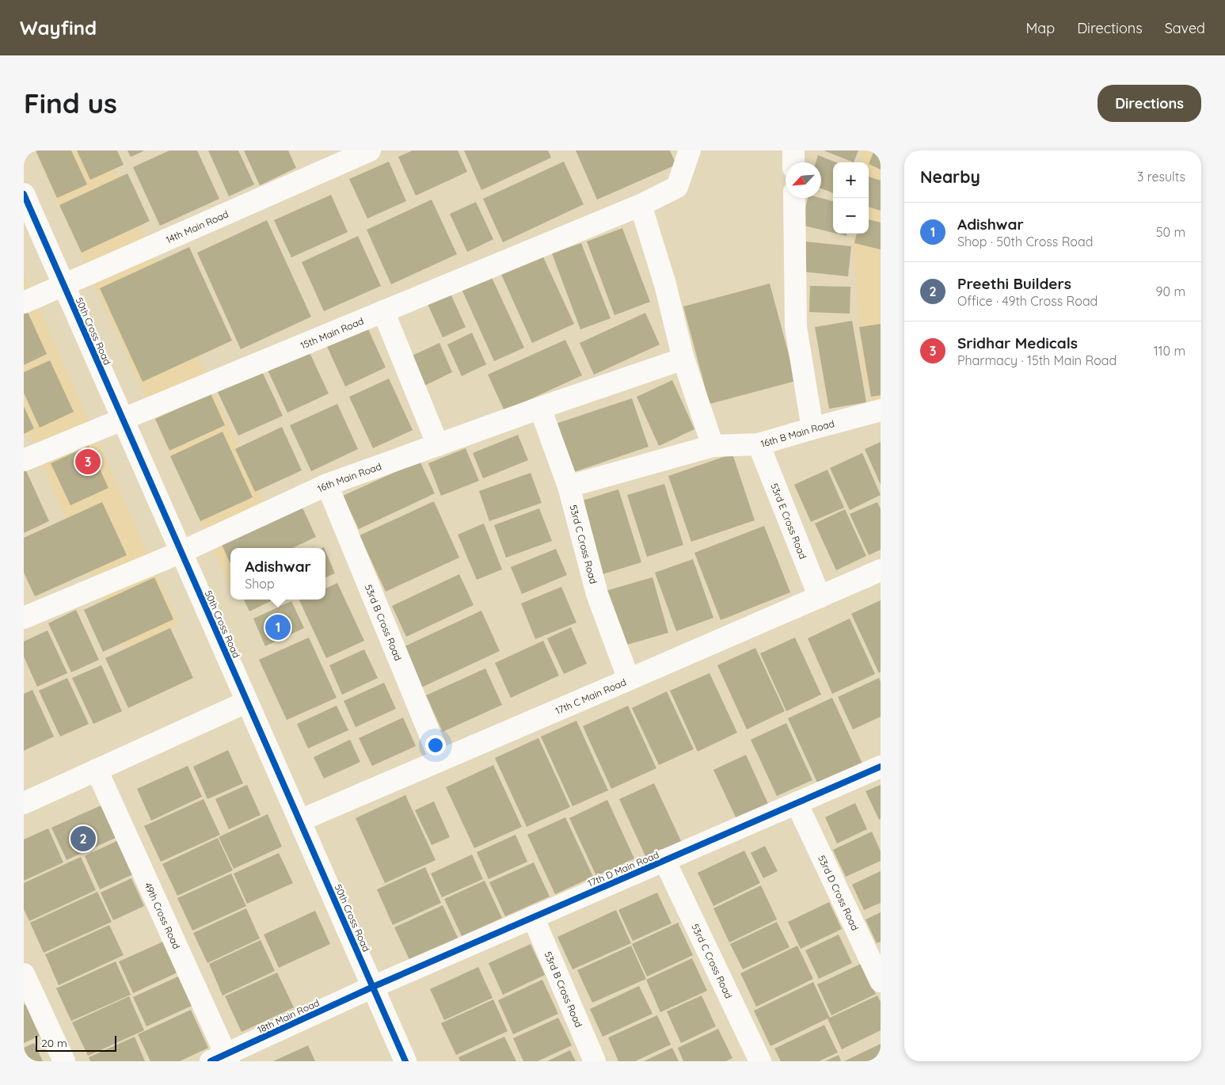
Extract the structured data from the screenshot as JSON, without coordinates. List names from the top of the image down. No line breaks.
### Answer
{"streets":{"street":["14th Main Road","50th Cross Road","15th Main Road","16th B Main Road","16th Main Road","53rd E Cross Road","53rd C Cross Road","53rd B Cross Road","17th C Main Road","17th D Main Road","53rd D Cross Road","49th Cross Road","18th Main Road"]},"crossings":[["14th Main Road","50th Cross Road"],["50th Cross Road","15th Main Road"],["50th Cross Road","16th Main Road"],["50th Cross Road","17th C Main Road"],["50th Cross Road","17th D Main Road"],["50th Cross Road","18th Main Road"],["16th B Main Road","53rd E Cross Road"],["16th B Main Road","53rd C Cross Road"],["16th Main Road","53rd C Cross Road"],["16th Main Road","53rd B Cross Road"],["53rd E Cross Road","17th C Main Road"],["53rd C Cross Road","17th C Main Road"],["53rd C Cross Road","17th D Main Road"],["53rd B Cross Road","17th C Main Road"],["53rd B Cross Road","17th D Main Road"],["17th D Main Road","53rd D Cross Road"],["17th D Main Road","18th Main Road"],["49th Cross Road","18th Main Road"]],"scale_bar":"20 m","north":"bottom left","page":{"header":"Wayfind","nav":["Map","Directions","Saved"],"buttons":"Directions","title":"Find us","heading":["Nearby","3 results"],"map_buttons":["+","−"],"list":[{"mark":"1","name":"Adishwar","note":"Shop · 50th Cross Road","value":"50 m"},{"mark":"2","name":"Preethi Builders","note":"Office · 49th Cross Road","value":"90 m"},{"mark":"3","name":"Sridhar Medicals","note":"Pharmacy · 15th Main Road","value":"110 m"}],"pins":["3","1","2"],"popup":["Adishwar","Shop"],"scale":"20 m"}}
